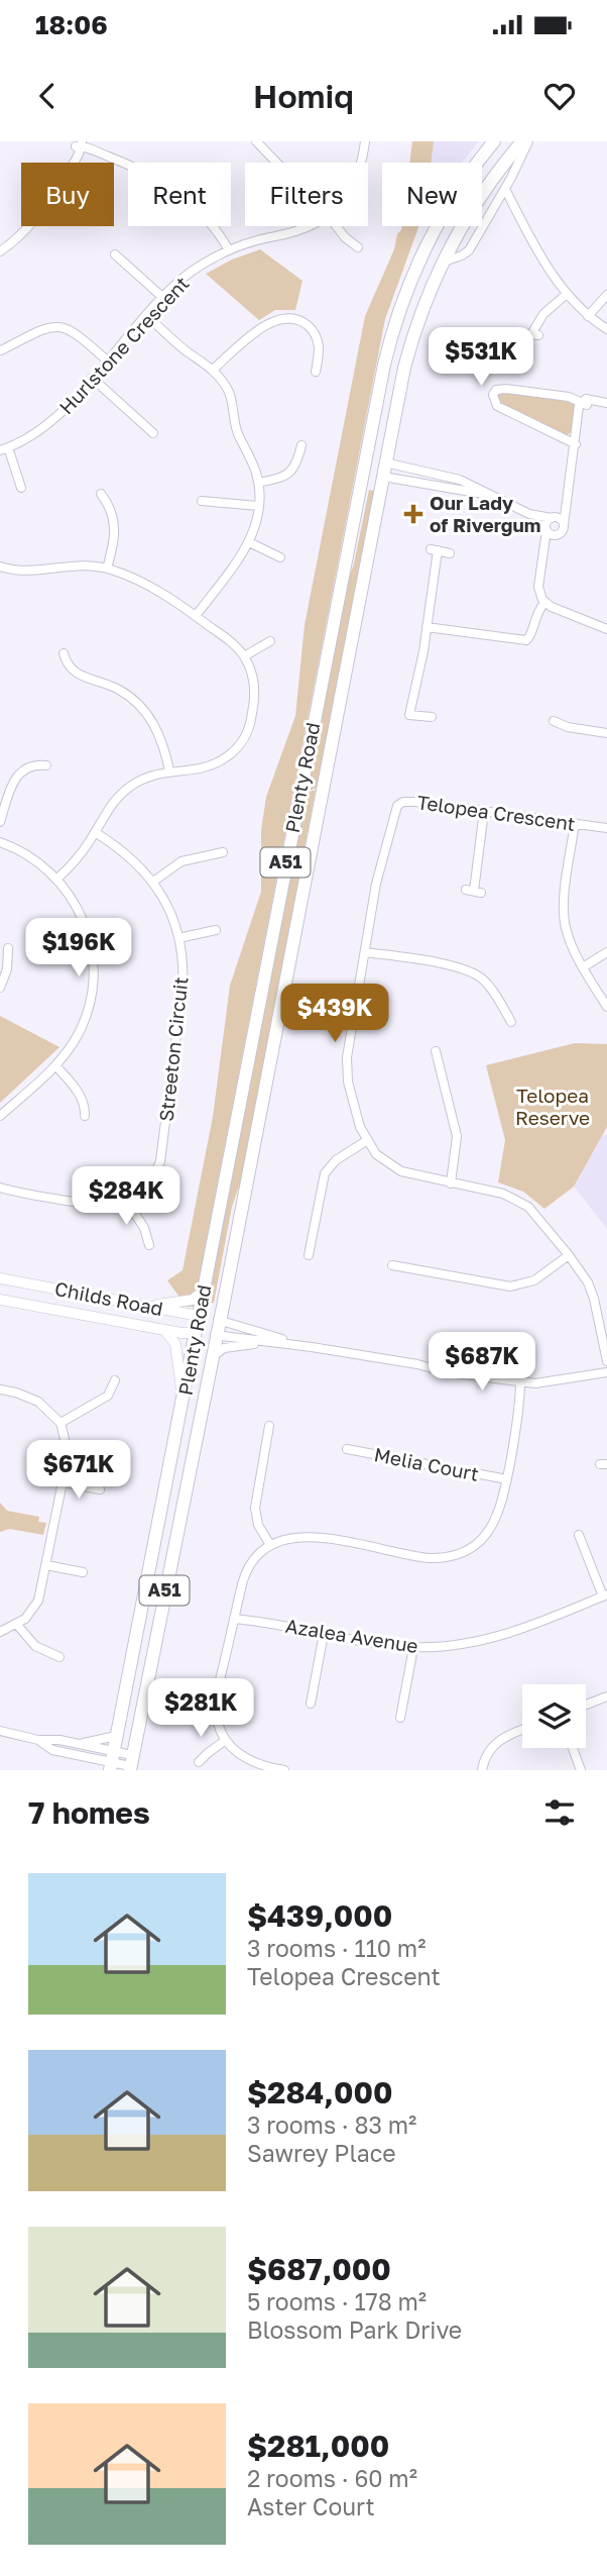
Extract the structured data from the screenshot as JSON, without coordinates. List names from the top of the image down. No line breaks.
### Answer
{"streets":{"highway":["Plenty Road","A51","Childs Road"],"street":["Hurlstone Crescent","Telopea Crescent","Streeton Circuit","Melia Court","Azalea Avenue"]},"crossings":[["Plenty Road","Childs Road"]],"parks":["Telopea Reserve"],"places":{"health":["Our Lady of Rivergum"]},"page":{"status":"18:06","header":"Homiq","chip":["Buy","Rent","Filters","New"],"price":["$531K","$196K","$439K","$284K","$687K","$671K","$281K"],"heading":"7 homes","list":[{"name":"$439,000","note":"3 rooms · 110 m² · Telopea Crescent"},{"name":"$284,000","note":"3 rooms · 83 m² · Sawrey Place"},{"name":"$687,000","note":"5 rooms · 178 m² · Blossom Park Drive"},{"name":"$281,000","note":"2 rooms · 60 m² · Aster Court"}]}}
